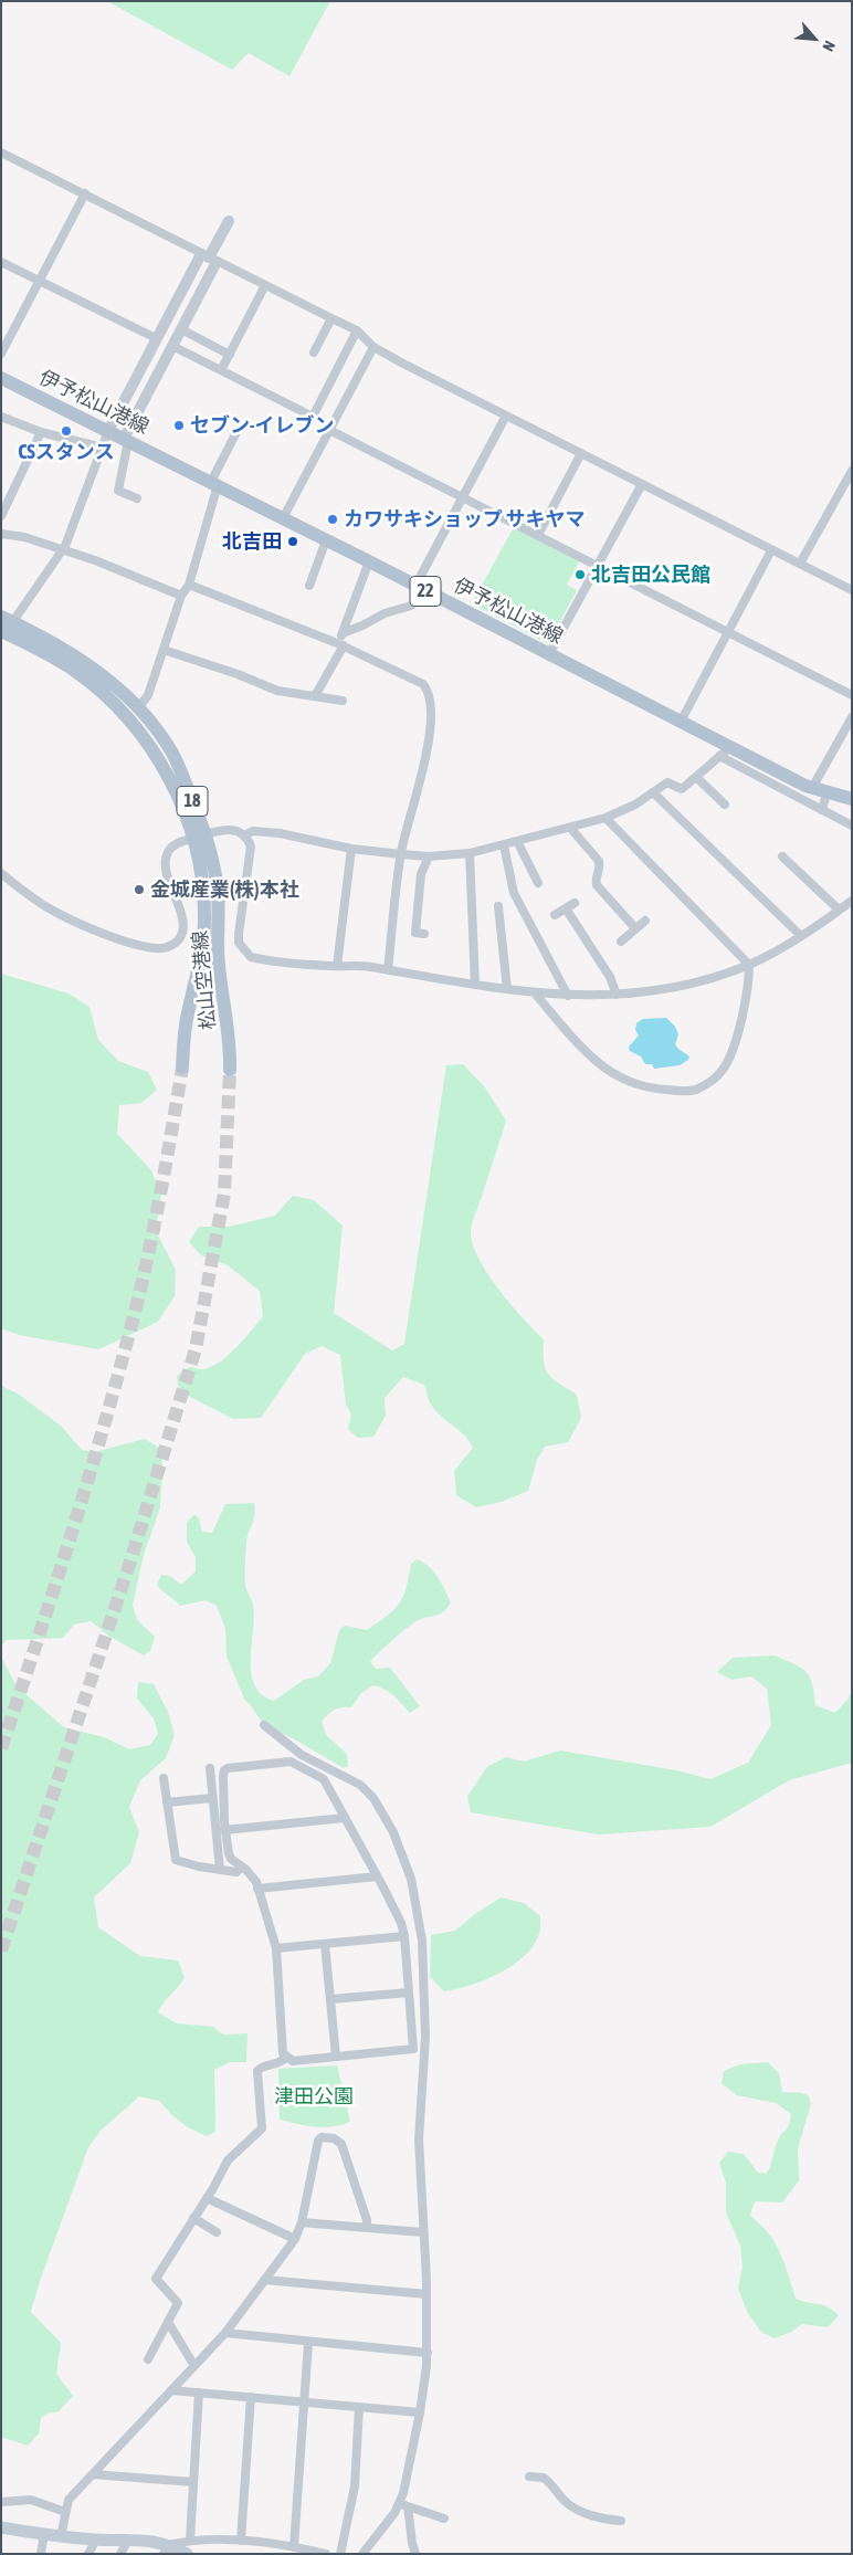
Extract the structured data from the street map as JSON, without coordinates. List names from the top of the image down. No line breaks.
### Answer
{"streets":{"main road":["伊予松山港線","22","18","松山空港線"]},"parks":["津田公園"],"places":["セブン-イレブン","CSスタンス","カワサキショップ サキヤマ","北吉田","北吉田公民館","金城産業(株)本社"],"north":"bottom right"}
